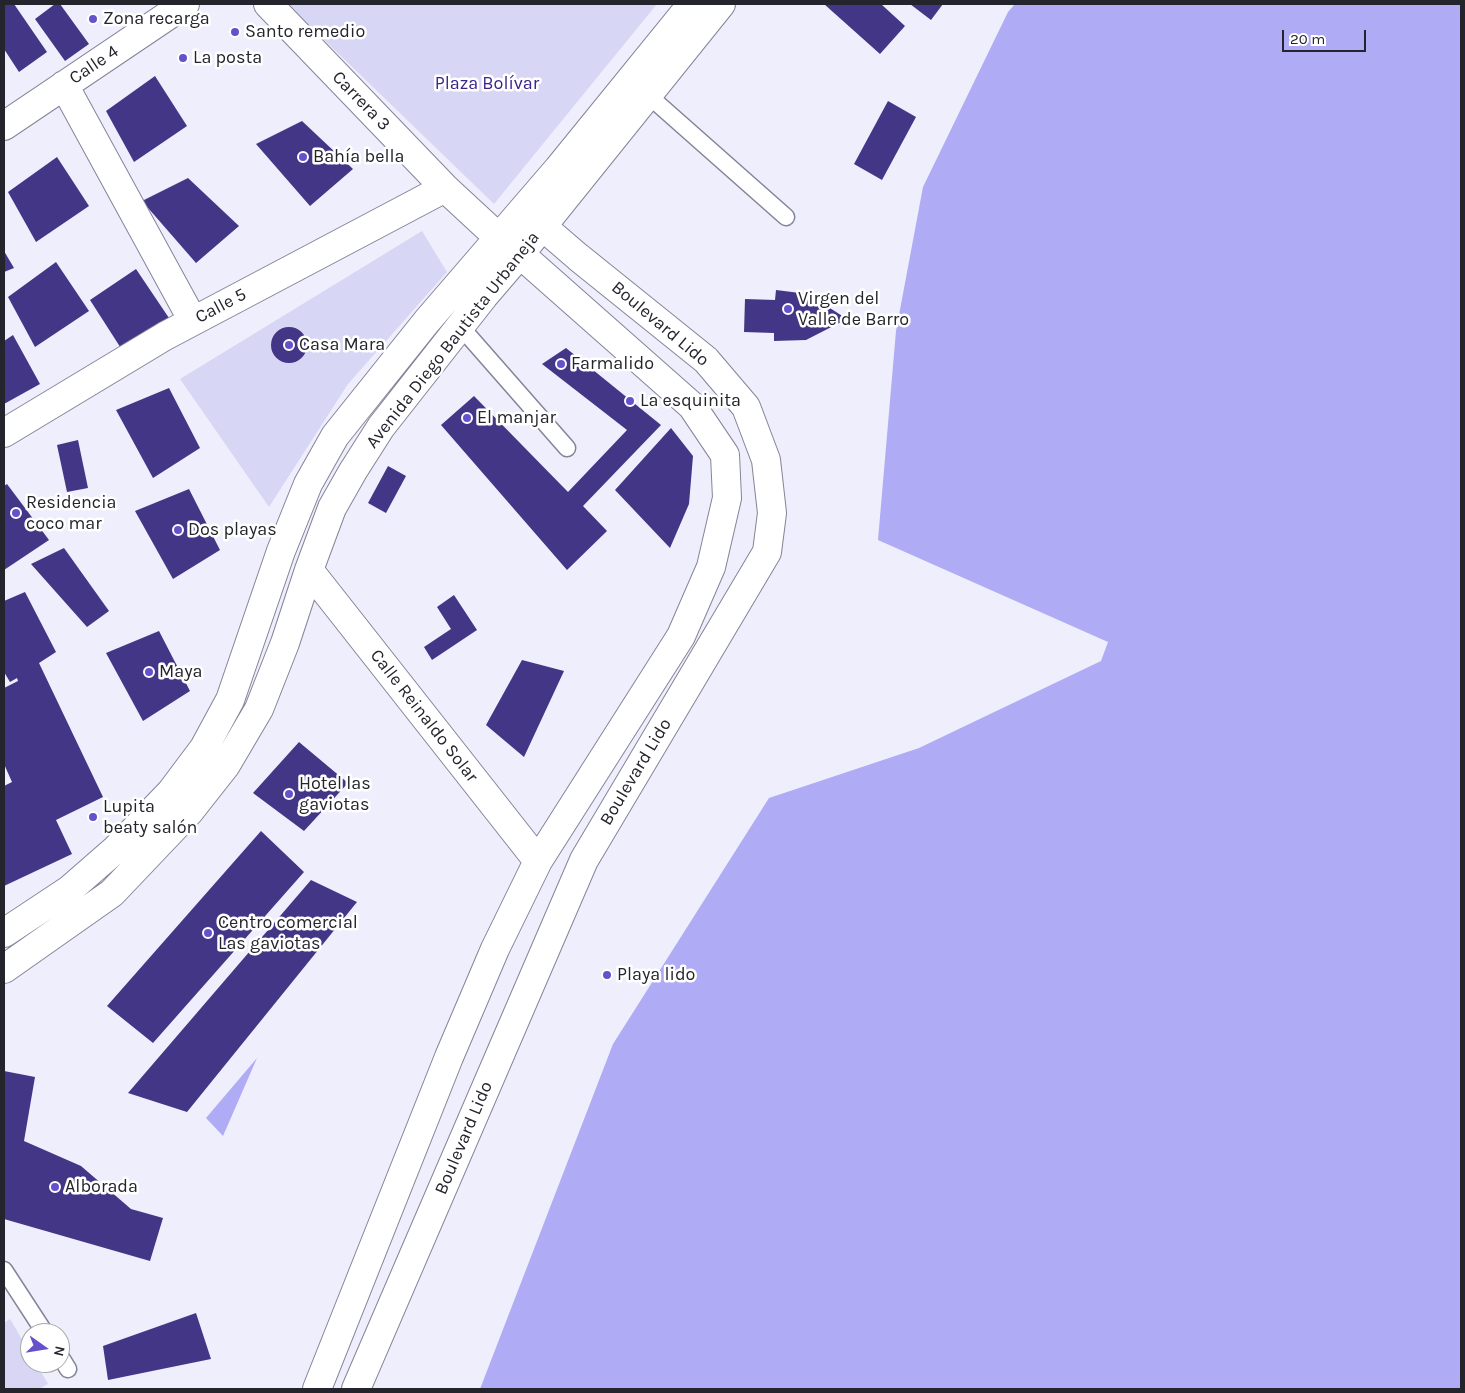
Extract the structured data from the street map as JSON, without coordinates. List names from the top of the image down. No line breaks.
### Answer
{"streets":{"street":["Calle 4","Carrera 3","Calle 5","Boulevard Lido","Avenida Diego Bautista Urbaneja","Calle Reinaldo Solar"]},"crossings":[["Carrera 3","Calle 5"],["Carrera 3","Boulevard Lido"],["Carrera 3","Avenida Diego Bautista Urbaneja"],["Boulevard Lido","Avenida Diego Bautista Urbaneja"],["Boulevard Lido","Calle Reinaldo Solar"],["Avenida Diego Bautista Urbaneja","Calle Reinaldo Solar"]],"parks":["Plaza Bolívar"],"places":["Zona recarga","Santo remedio","La posta","Bahía bella","Virgen del Valle de Barro","Casa Mara","Farmalido","La esquinita","El manjar","Residencia coco mar","Dos playas","Maya","Hotel las gaviotas","Lupita beaty salón","Centro comercial Las gaviotas","Playa lido","Alborada"],"scale_bar":"20 m","north":"right"}
